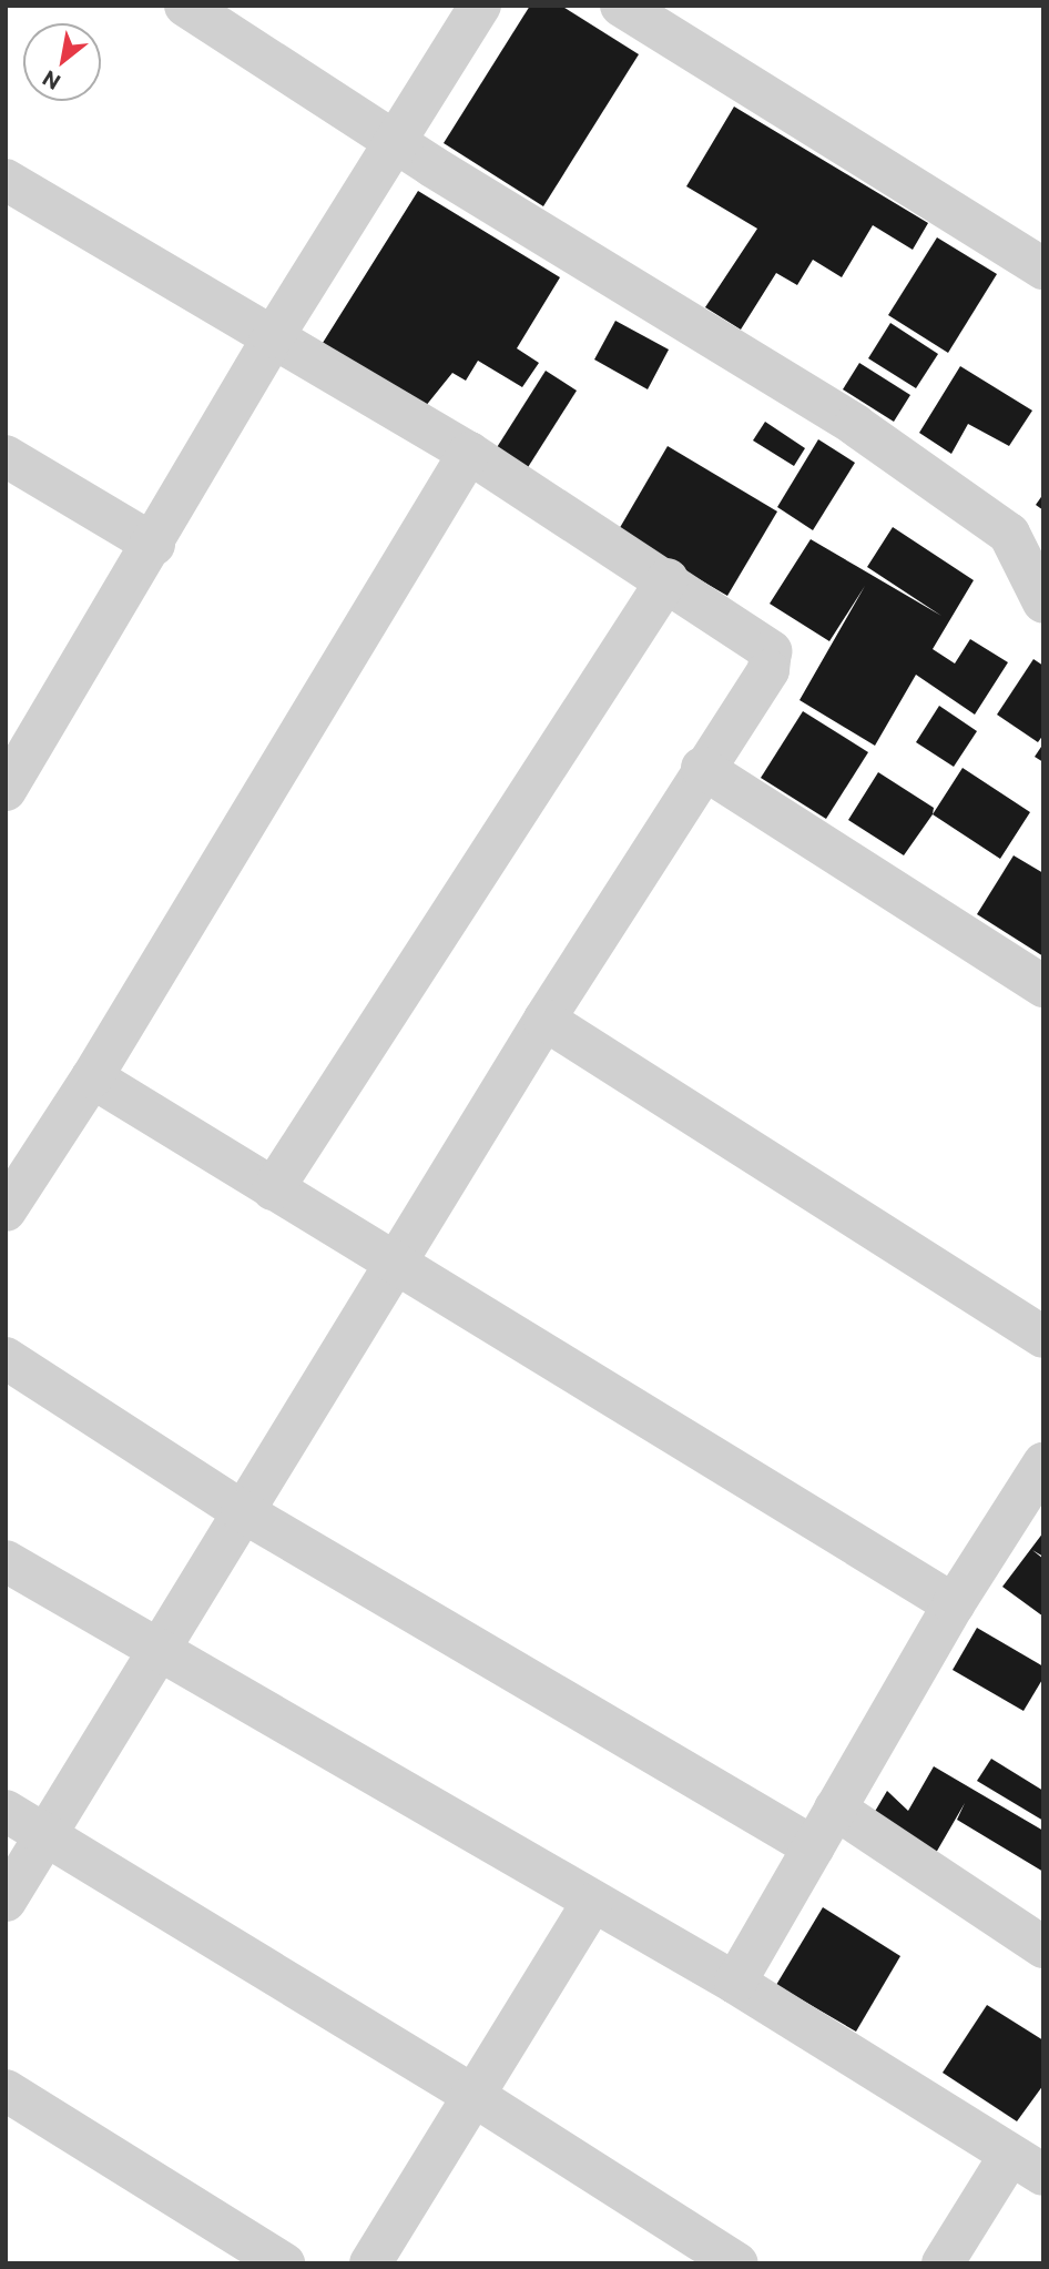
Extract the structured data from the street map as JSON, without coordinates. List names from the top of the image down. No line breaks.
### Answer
{"north":"bottom left"}
